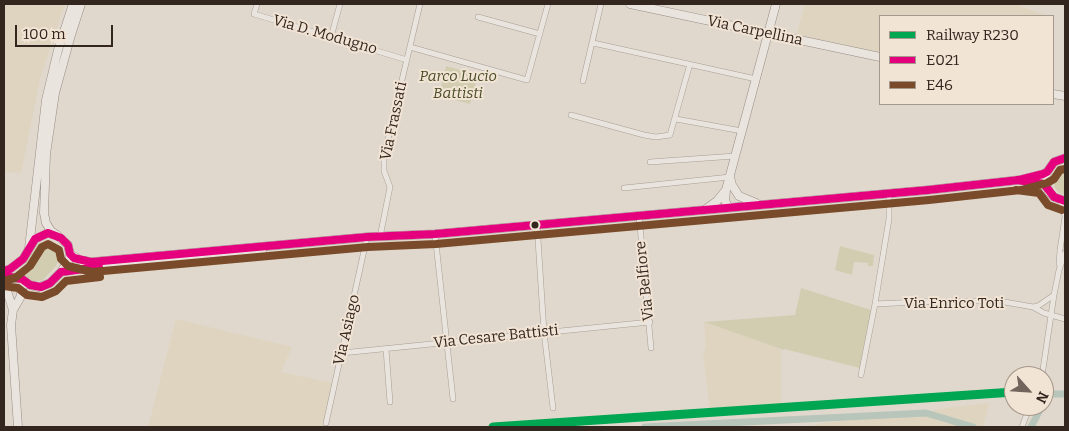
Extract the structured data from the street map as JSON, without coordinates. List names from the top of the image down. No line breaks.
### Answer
{"streets":{"main road":["Via Carpellina"],"street":["Via D. Modugno","Via Frassati","Via Belfiore","Via Enrico Toti","Via Asiago","Via Cesare Battisti"]},"crossings":[["Via D. Modugno","Via Frassati"],["Via Belfiore","Via Cesare Battisti"],["Via Asiago","Via Cesare Battisti"]],"parks":["Parco Lucio Battisti"],"lines":["transit line E021","transit line E46","rail line R230"],"legend":["Railway R230","E021","E46"],"scale_bar":"100 m","north":"bottom right"}
